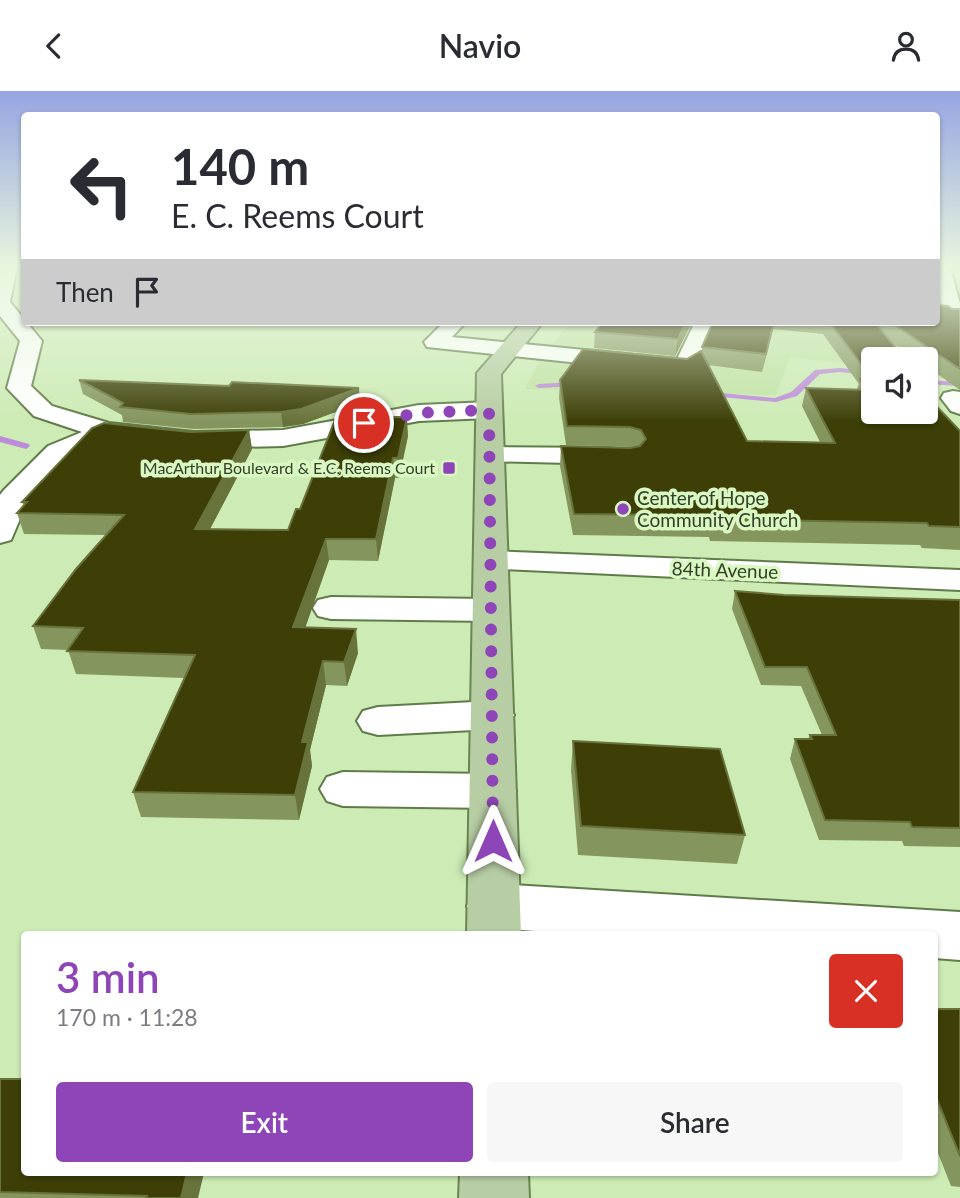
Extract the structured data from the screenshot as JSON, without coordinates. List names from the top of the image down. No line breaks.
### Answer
{"streets":{"street":["84th Avenue"]},"places":{"transit":["MacArthur Boulevard & E.C. Reems Court"],"other":["Center of Hope Community Church"]},"page":{"header":"Navio","turn":["140 m","E. C. Reems Court"],"then":"Then","heading":["3 min","170 m · 11:28"],"buttons":["Exit","Share"]}}
